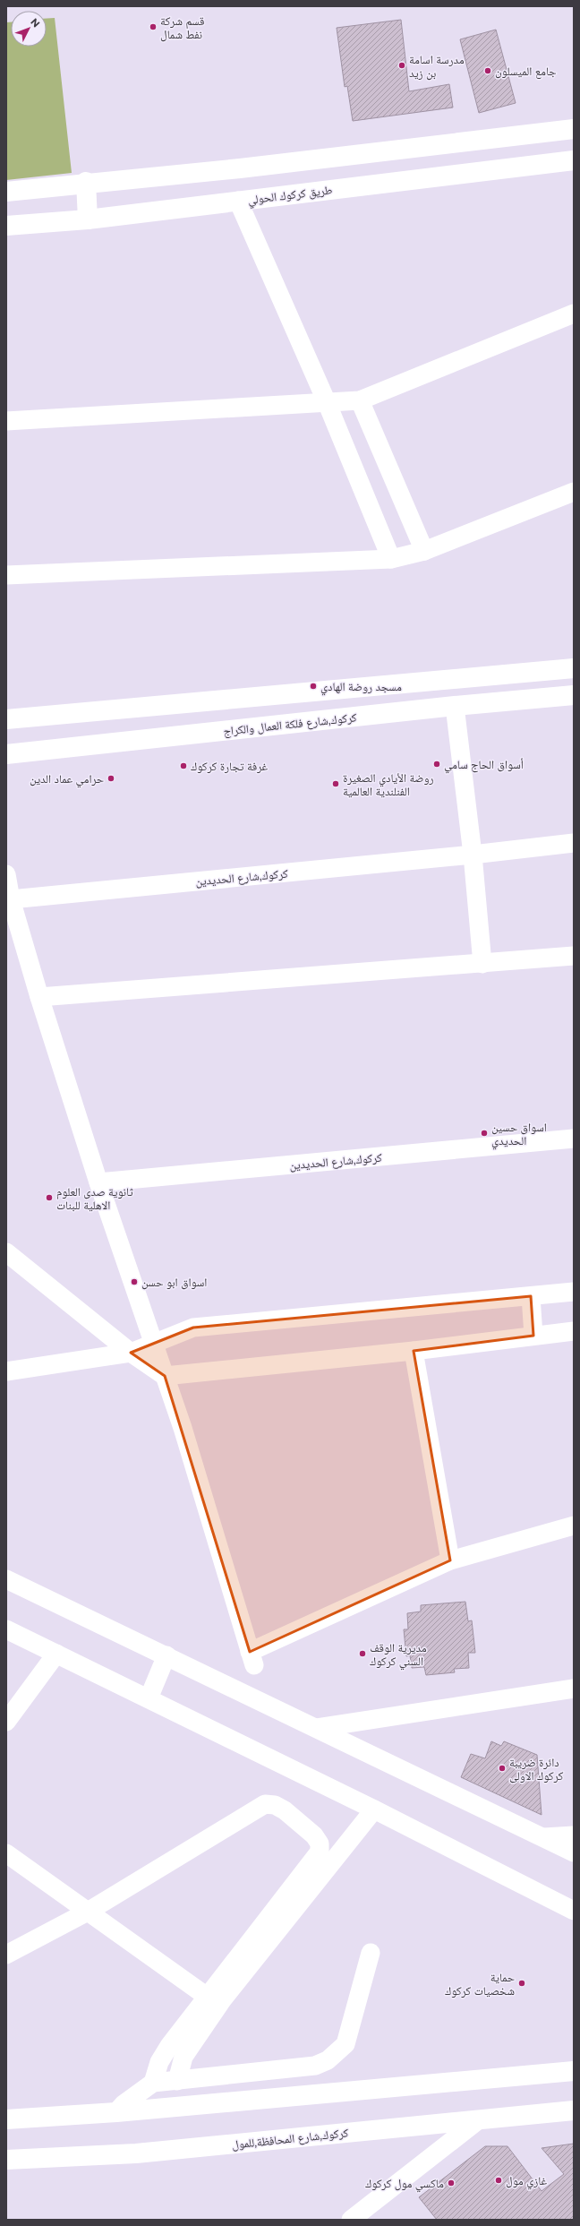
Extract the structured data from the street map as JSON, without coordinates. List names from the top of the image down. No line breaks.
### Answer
{"streets":{"main road":["طريق كركوك الحولي","كركوك,شارع فلكة العمال والكراج","كركوك,شارع المحافظة,للمول"],"street":["كركوك,شارع الحديدين"]},"places":["قسم شركة نفط شمال","مدرسة اسامة بن زيد","جامع الميسلون","مسجد روضة الهادي","أسواق الحاج سامي","غرفة تجارة كركوك","حرامي عماد الدين","روضة الأيادي الصغيرة الفنلندية العالمية","اسواق حسين الحديدي","ثانوية صدى العلوم الاهلية للبنات","اسواق ابو حسن","مديرية الوقف السني كركوك","دائرة ضريبة كركوك الاولى","حماية شخصيات كركوك","غازي مول","ماكسي مول كركوك"],"north":"top right"}
